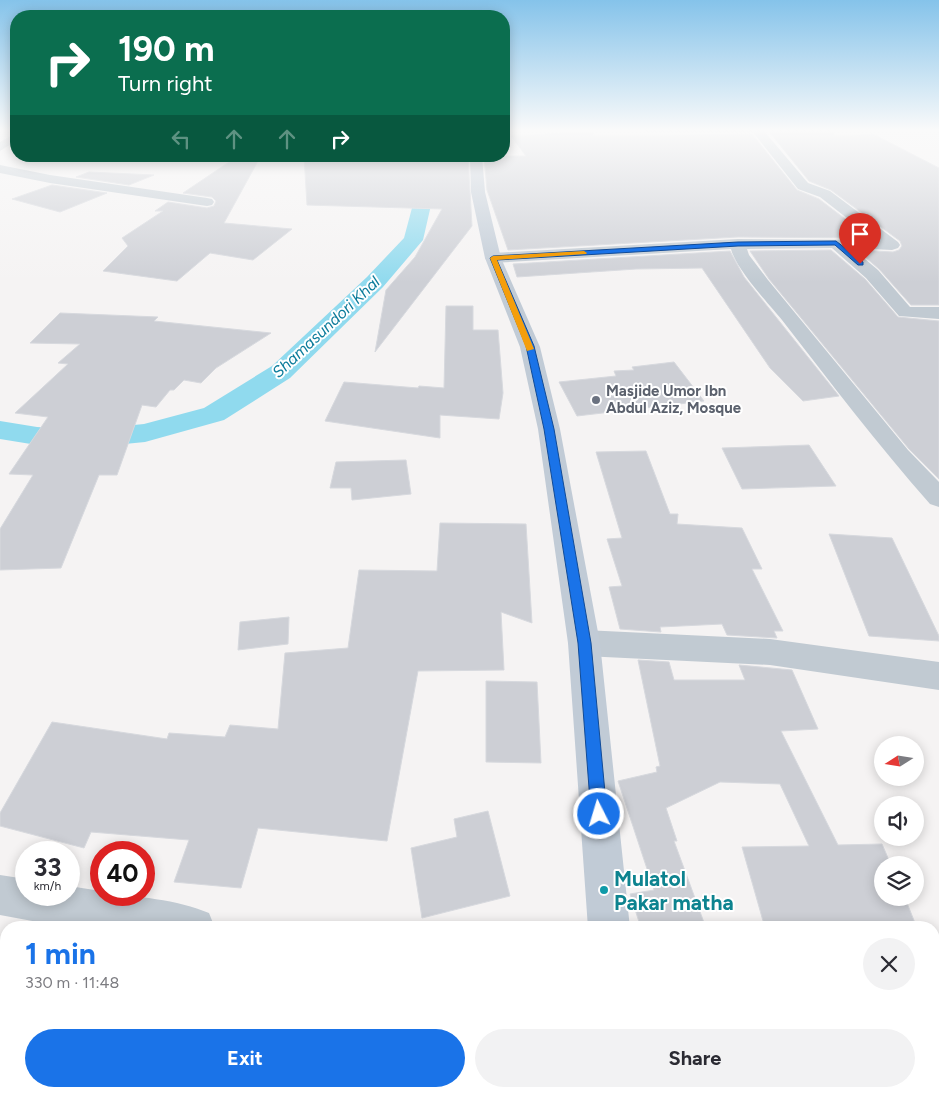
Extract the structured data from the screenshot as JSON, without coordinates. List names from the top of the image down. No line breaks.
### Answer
{"water":["Shamasundori Khal"],"places":["Masjide Umor Ibn Abdul Aziz, Mosque","Mulatol Pakar matha"],"north":"left","page":{"turn":["190 m","Turn right"],"speed":"33 km/h","limit":"40","heading":["1 min","330 m · 11:48"],"buttons":["Exit","Share"]}}
